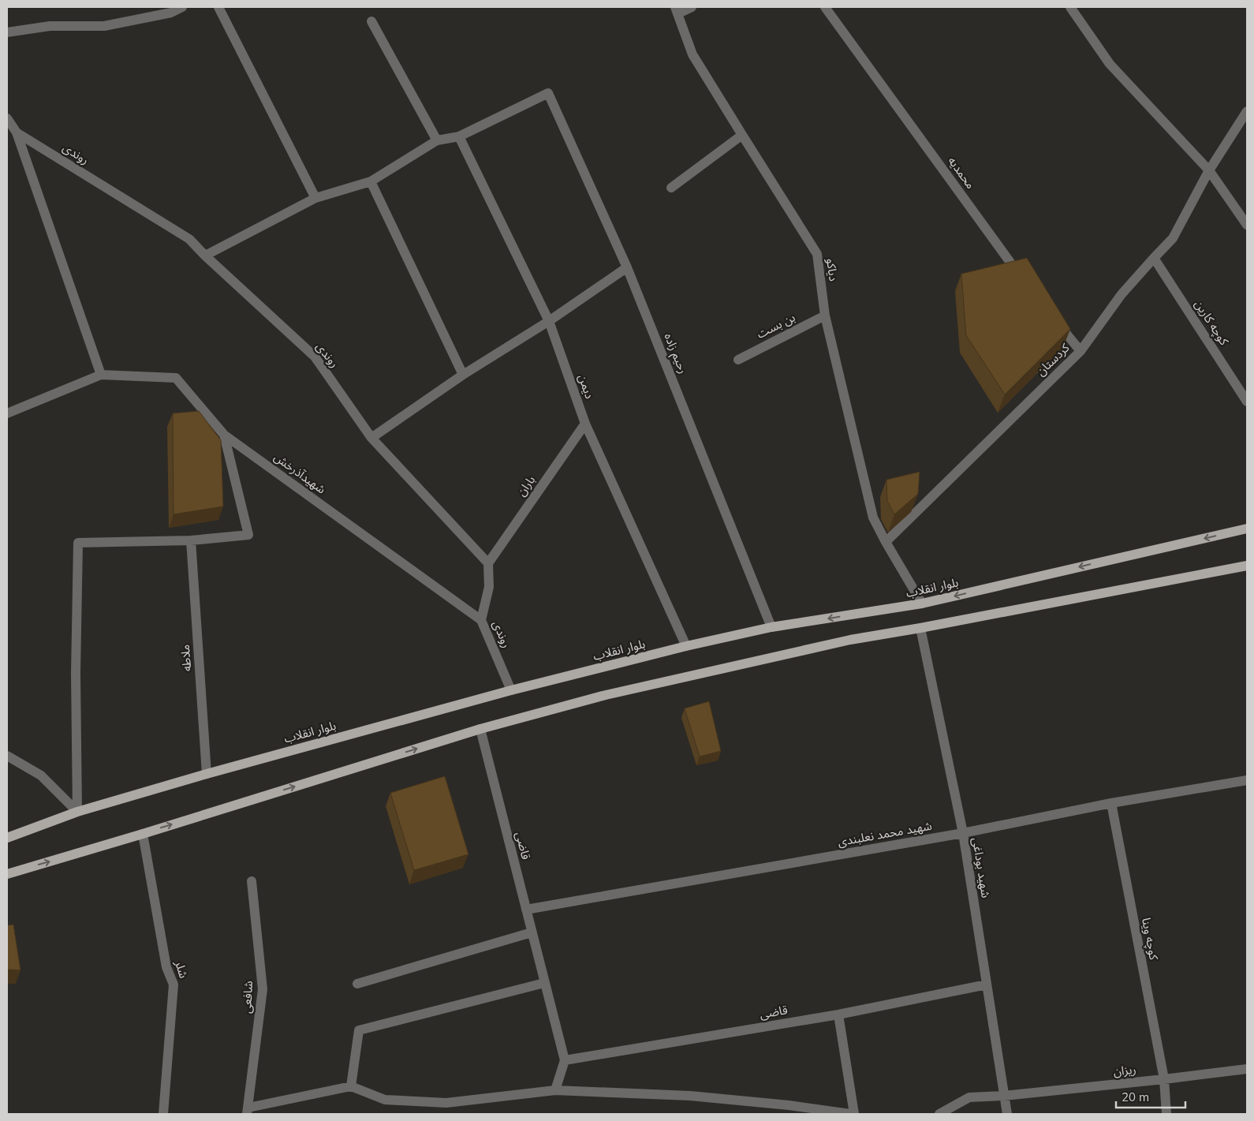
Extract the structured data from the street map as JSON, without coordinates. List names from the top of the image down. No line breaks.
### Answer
{"streets":{"main road":["بلوار انقلاب"],"street":["روندی","محمدیه","دیاکو","کوچه کارین","بن بست","رحیم زاده","کردستان","دیمن","شهیدآذرخش","باران","ملاطه","شهید محمد نعلبندی","قاضی","شهید بوداغی","کوچه وینا","شلر","شافعی","ریزان"]},"crossings":[["روندی","شهیدآذرخش"],["روندی","باران"],["روندی","بلوار انقلاب"],["دیاکو","بن بست"],["دیاکو","کردستان"],["کوچه کارین","کردستان"],["رحیم زاده","دیمن"],["رحیم زاده","بلوار انقلاب"],["دیمن","باران"],["دیمن","بلوار انقلاب"],["بلوار انقلاب","ملاطه"],["شهید محمد نعلبندی","قاضی"],["شهید محمد نعلبندی","شهید بوداغی"],["شهید محمد نعلبندی","کوچه وینا"],["قاضی","شهید بوداغی"],["شهید بوداغی","ریزان"],["کوچه وینا","ریزان"]],"scale_bar":"20 m"}
